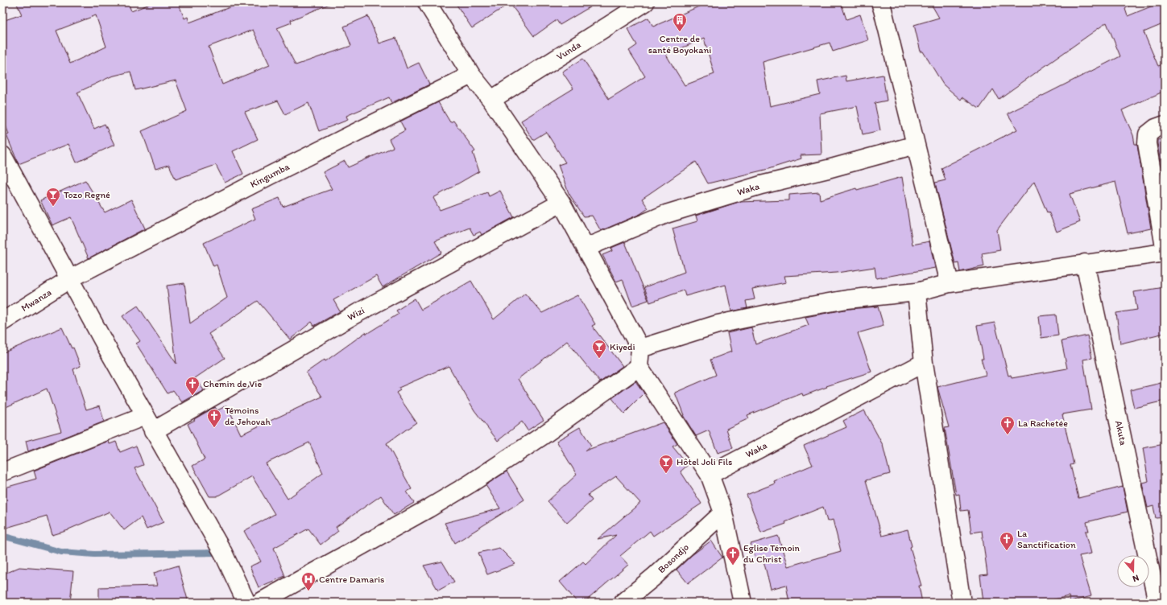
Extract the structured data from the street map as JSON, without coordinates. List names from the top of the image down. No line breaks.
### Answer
{"streets":{"street":["Vunda","Kingumba","Waka","Mwanza","Wizi","Akuta","Bosondjo"]},"crossings":[["Kingumba","Mwanza"]],"places":{"building":["Centre de santé Boyokani"],"bar":["Tozo Regné","Kiyedi","Hôtel Joli Fils"],"church":["Chemin de Vie","Témoins de Jehovah","La Rachetée","La Sanctification","Eglise Témoin du Christ"],"hospital":["Centre Damaris"]},"north":"bottom"}
